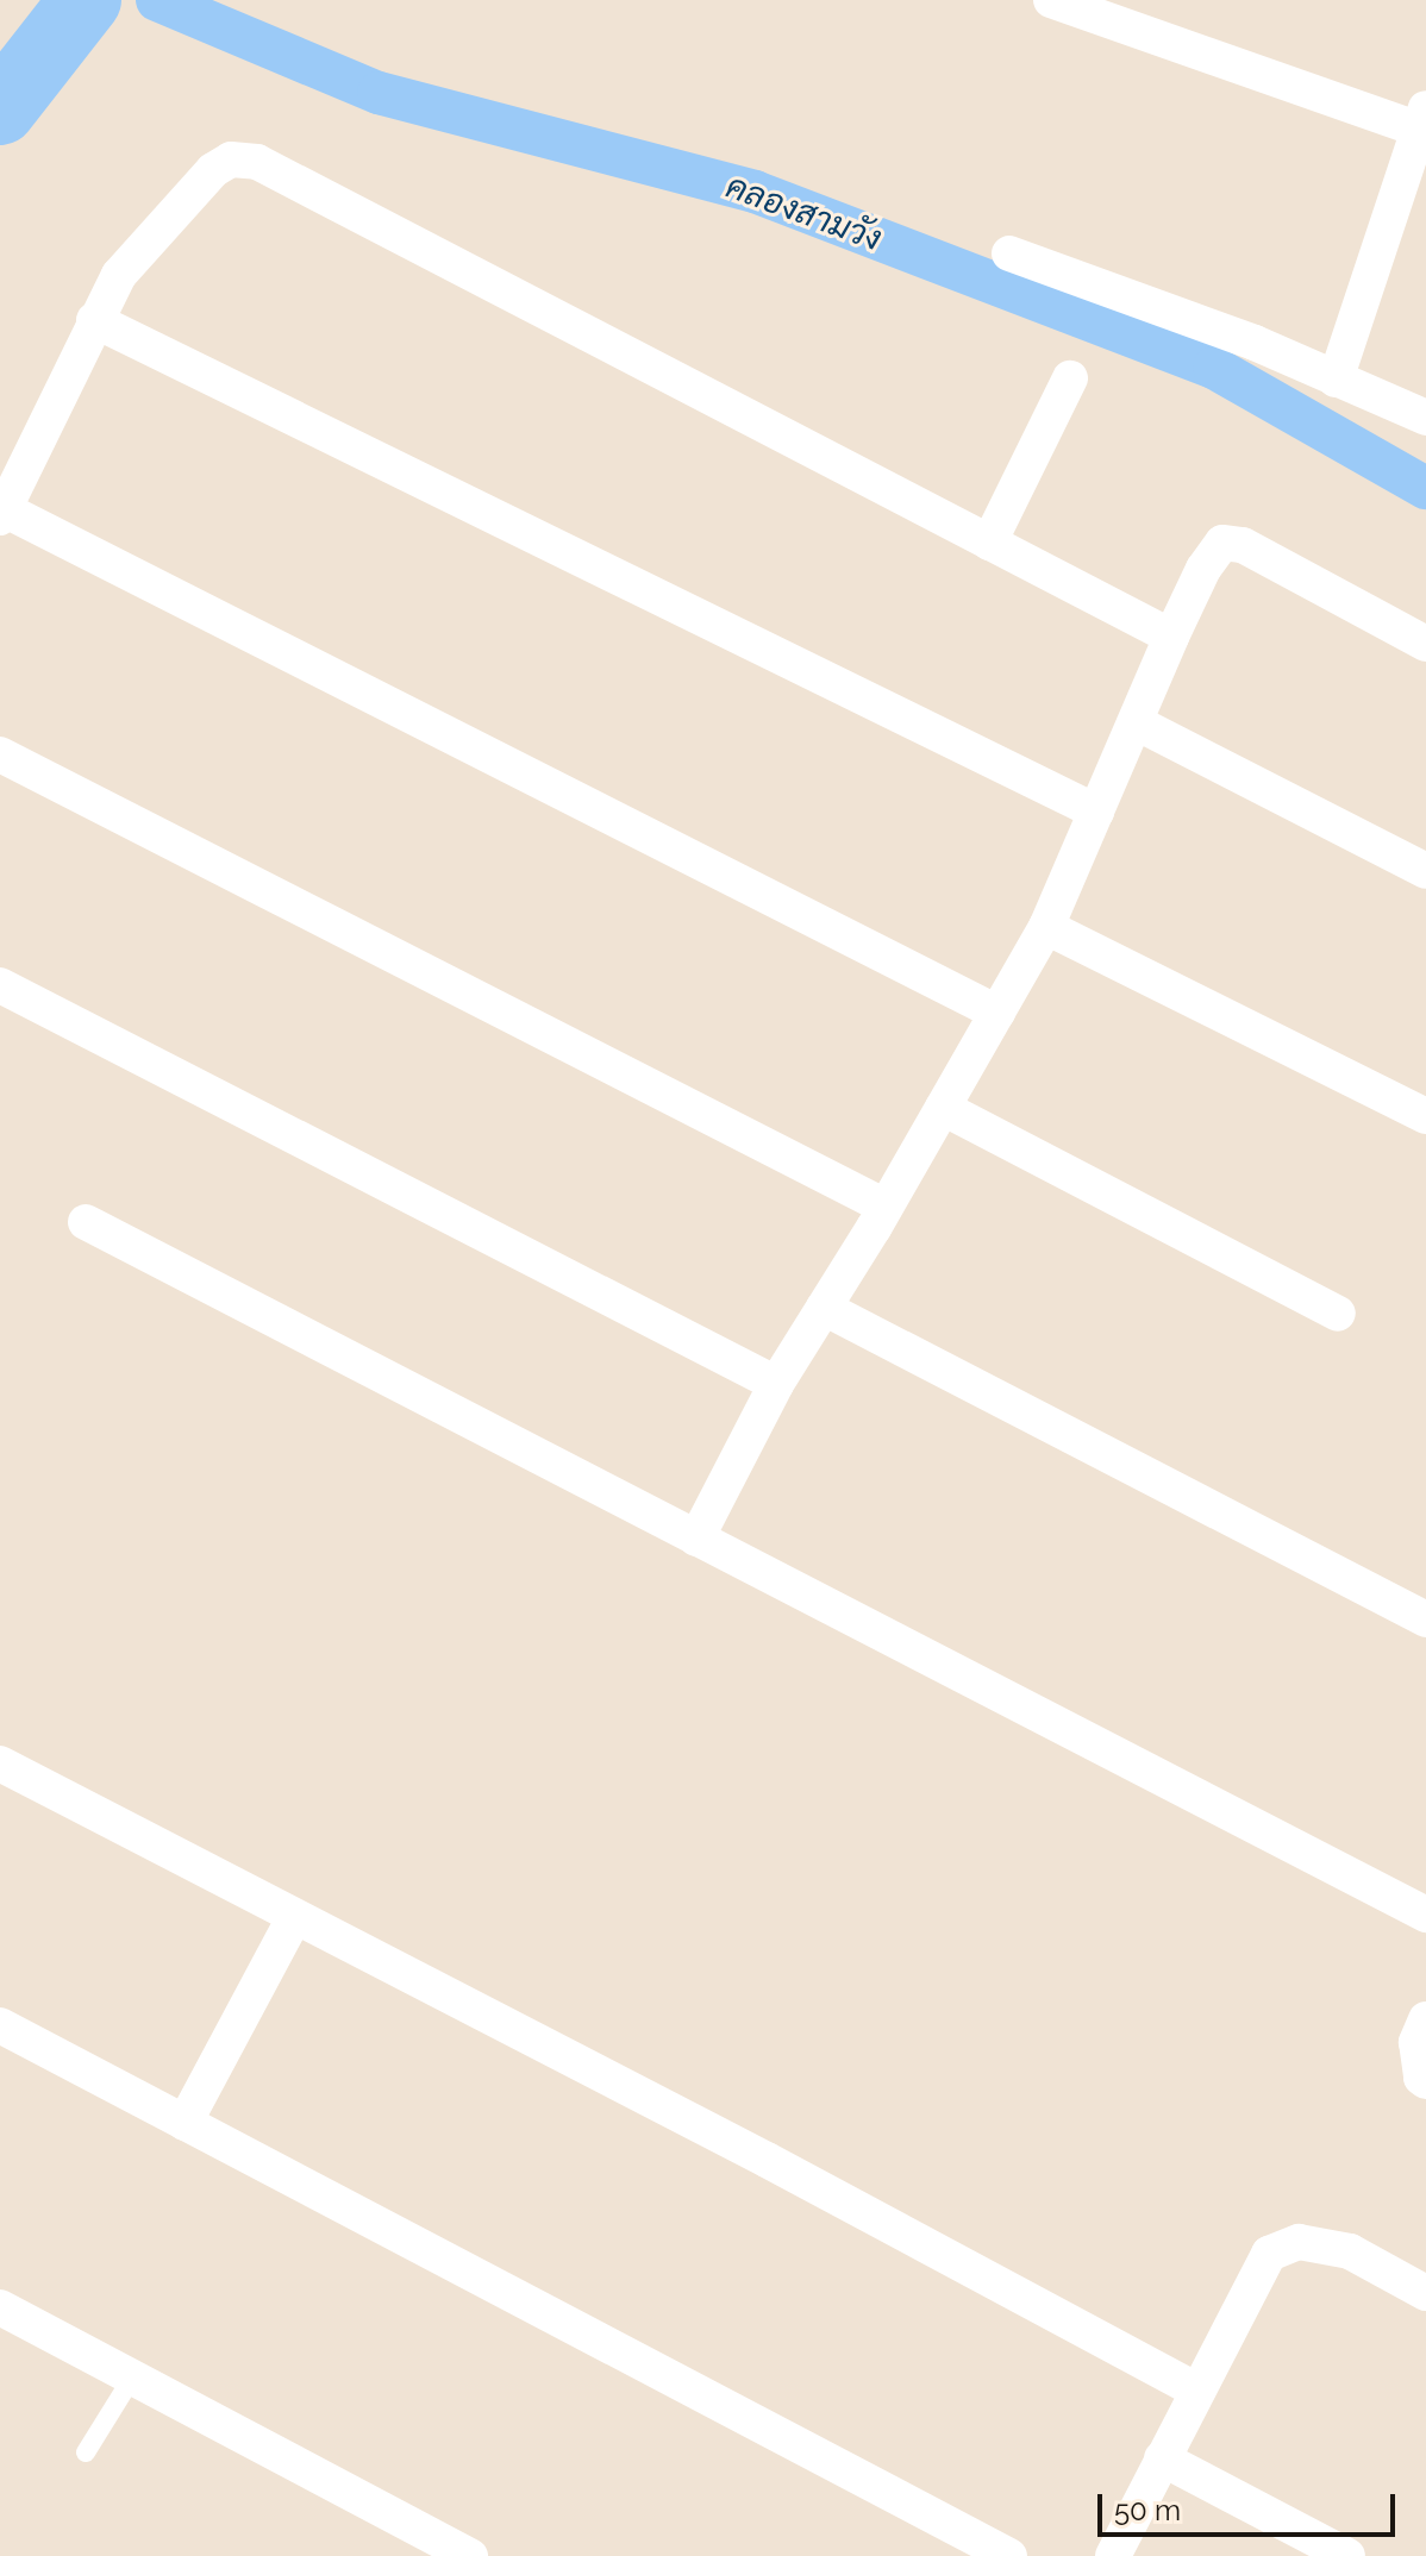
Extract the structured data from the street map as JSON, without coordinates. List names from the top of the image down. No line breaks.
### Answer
{"water":["คลองสามวัง"],"scale_bar":"50 m"}
